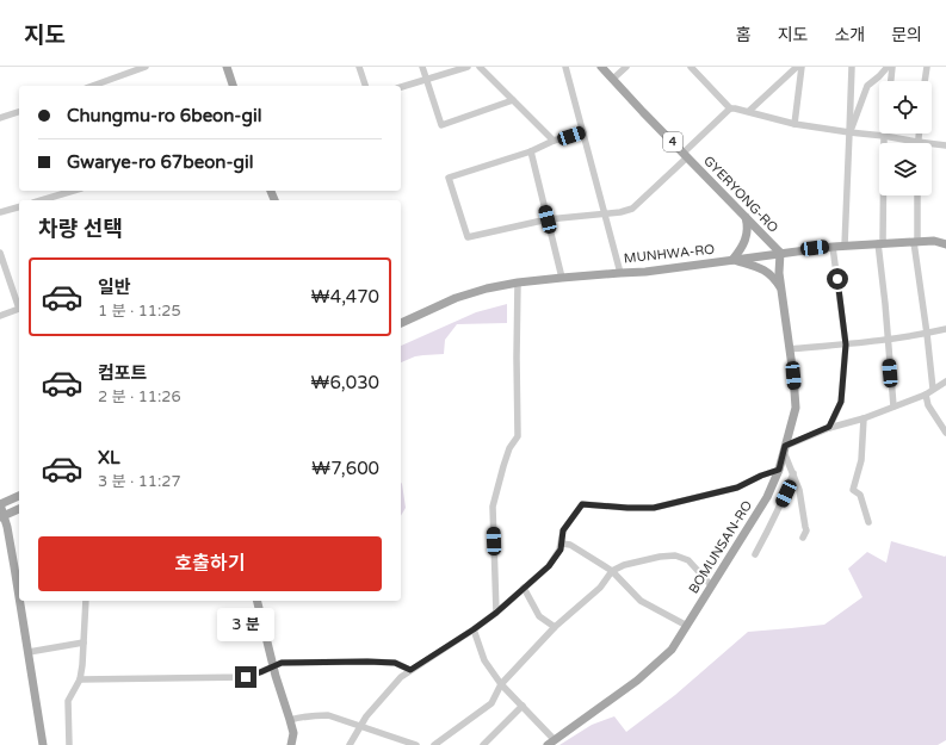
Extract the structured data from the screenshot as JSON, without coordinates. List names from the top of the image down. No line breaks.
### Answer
{"streets":{"main road":["4","GYERYONG-RO","MUNHWA-RO","BOMUNSAN-RO"]},"crossings":[["GYERYONG-RO","MUNHWA-RO"],["GYERYONG-RO","BOMUNSAN-RO"],["MUNHWA-RO","BOMUNSAN-RO"]],"page":{"header":"지도","nav":["홈","지도","소개","문의"],"banner":["Chungmu-ro 6beon-gil","Gwarye-ro 67beon-gil"],"heading":"차량 선택","list":[{"name":"일반","note":"1 분 · 11:25","value":"₩4,470"},{"name":"컴포트","note":"2 분 · 11:26","value":"₩6,030"},{"name":"XL","note":"3 분 · 11:27","value":"₩7,600"}],"buttons":"호출하기","bubble":"3 분"}}
